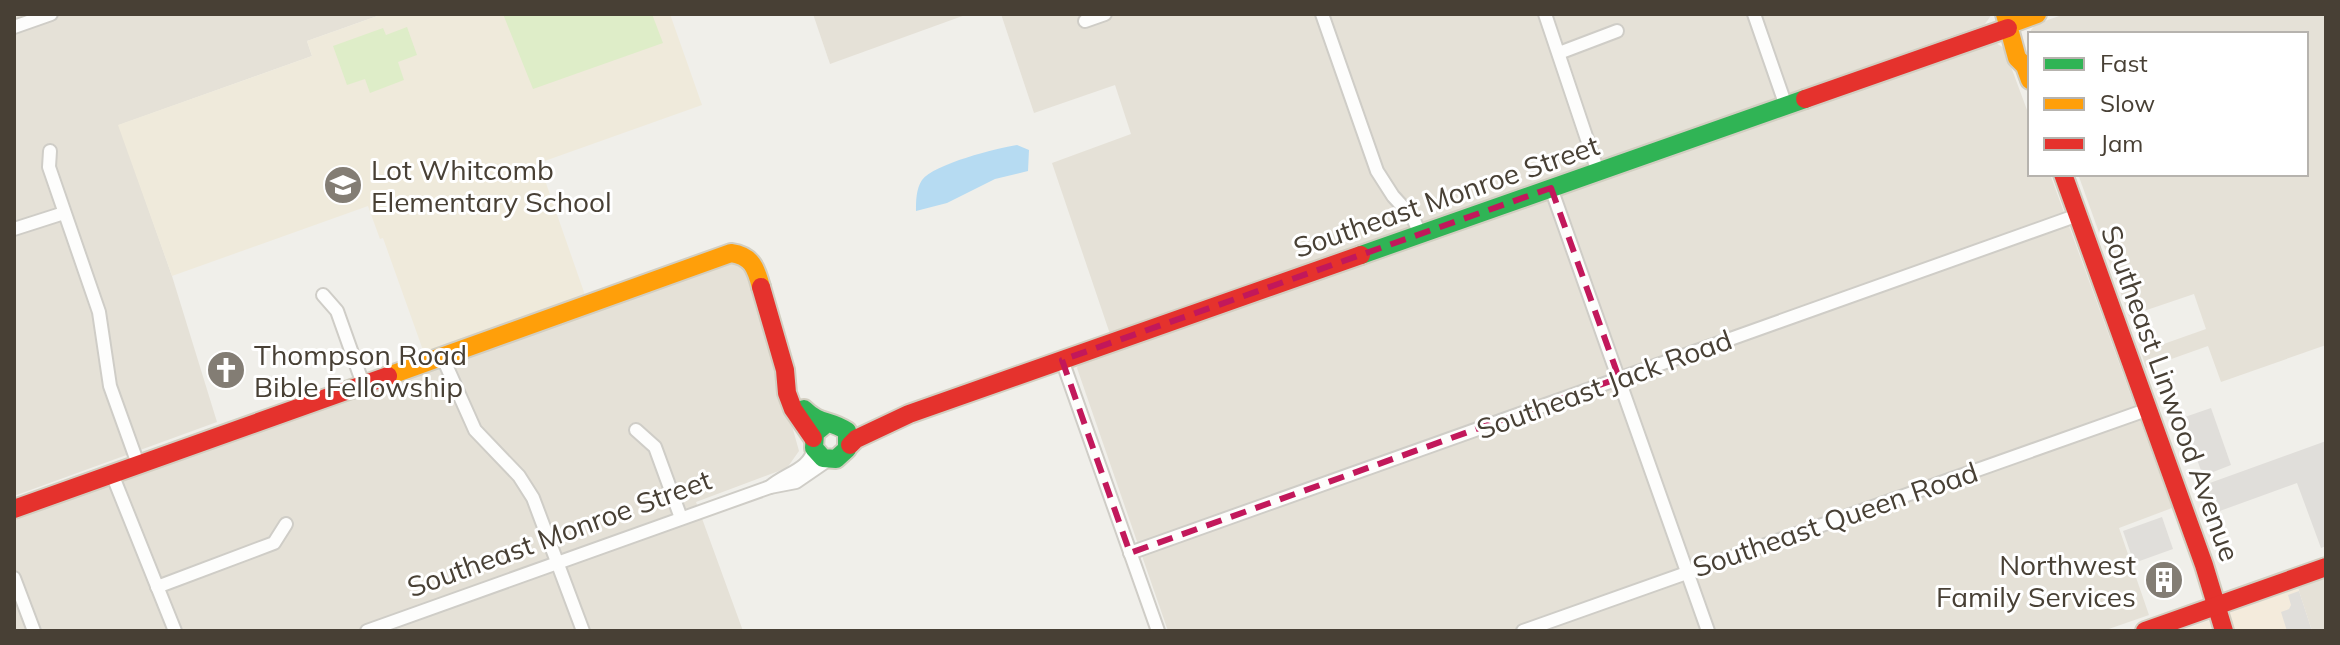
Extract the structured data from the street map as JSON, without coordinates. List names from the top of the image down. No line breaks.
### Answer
{"streets":{"street":["Southeast Monroe Street","Southeast Jack Road","Southeast Linwood Avenue","Southeast Queen Road"]},"crossings":[["Southeast Jack Road","Southeast Linwood Avenue"],["Southeast Linwood Avenue","Southeast Queen Road"]],"places":{"school or university":["Lot Whitcomb Elementary School"],"church":["Thompson Road Bible Fellowship"],"building":["Northwest Family Services"]},"legend":["Fast","Slow","Jam"]}
